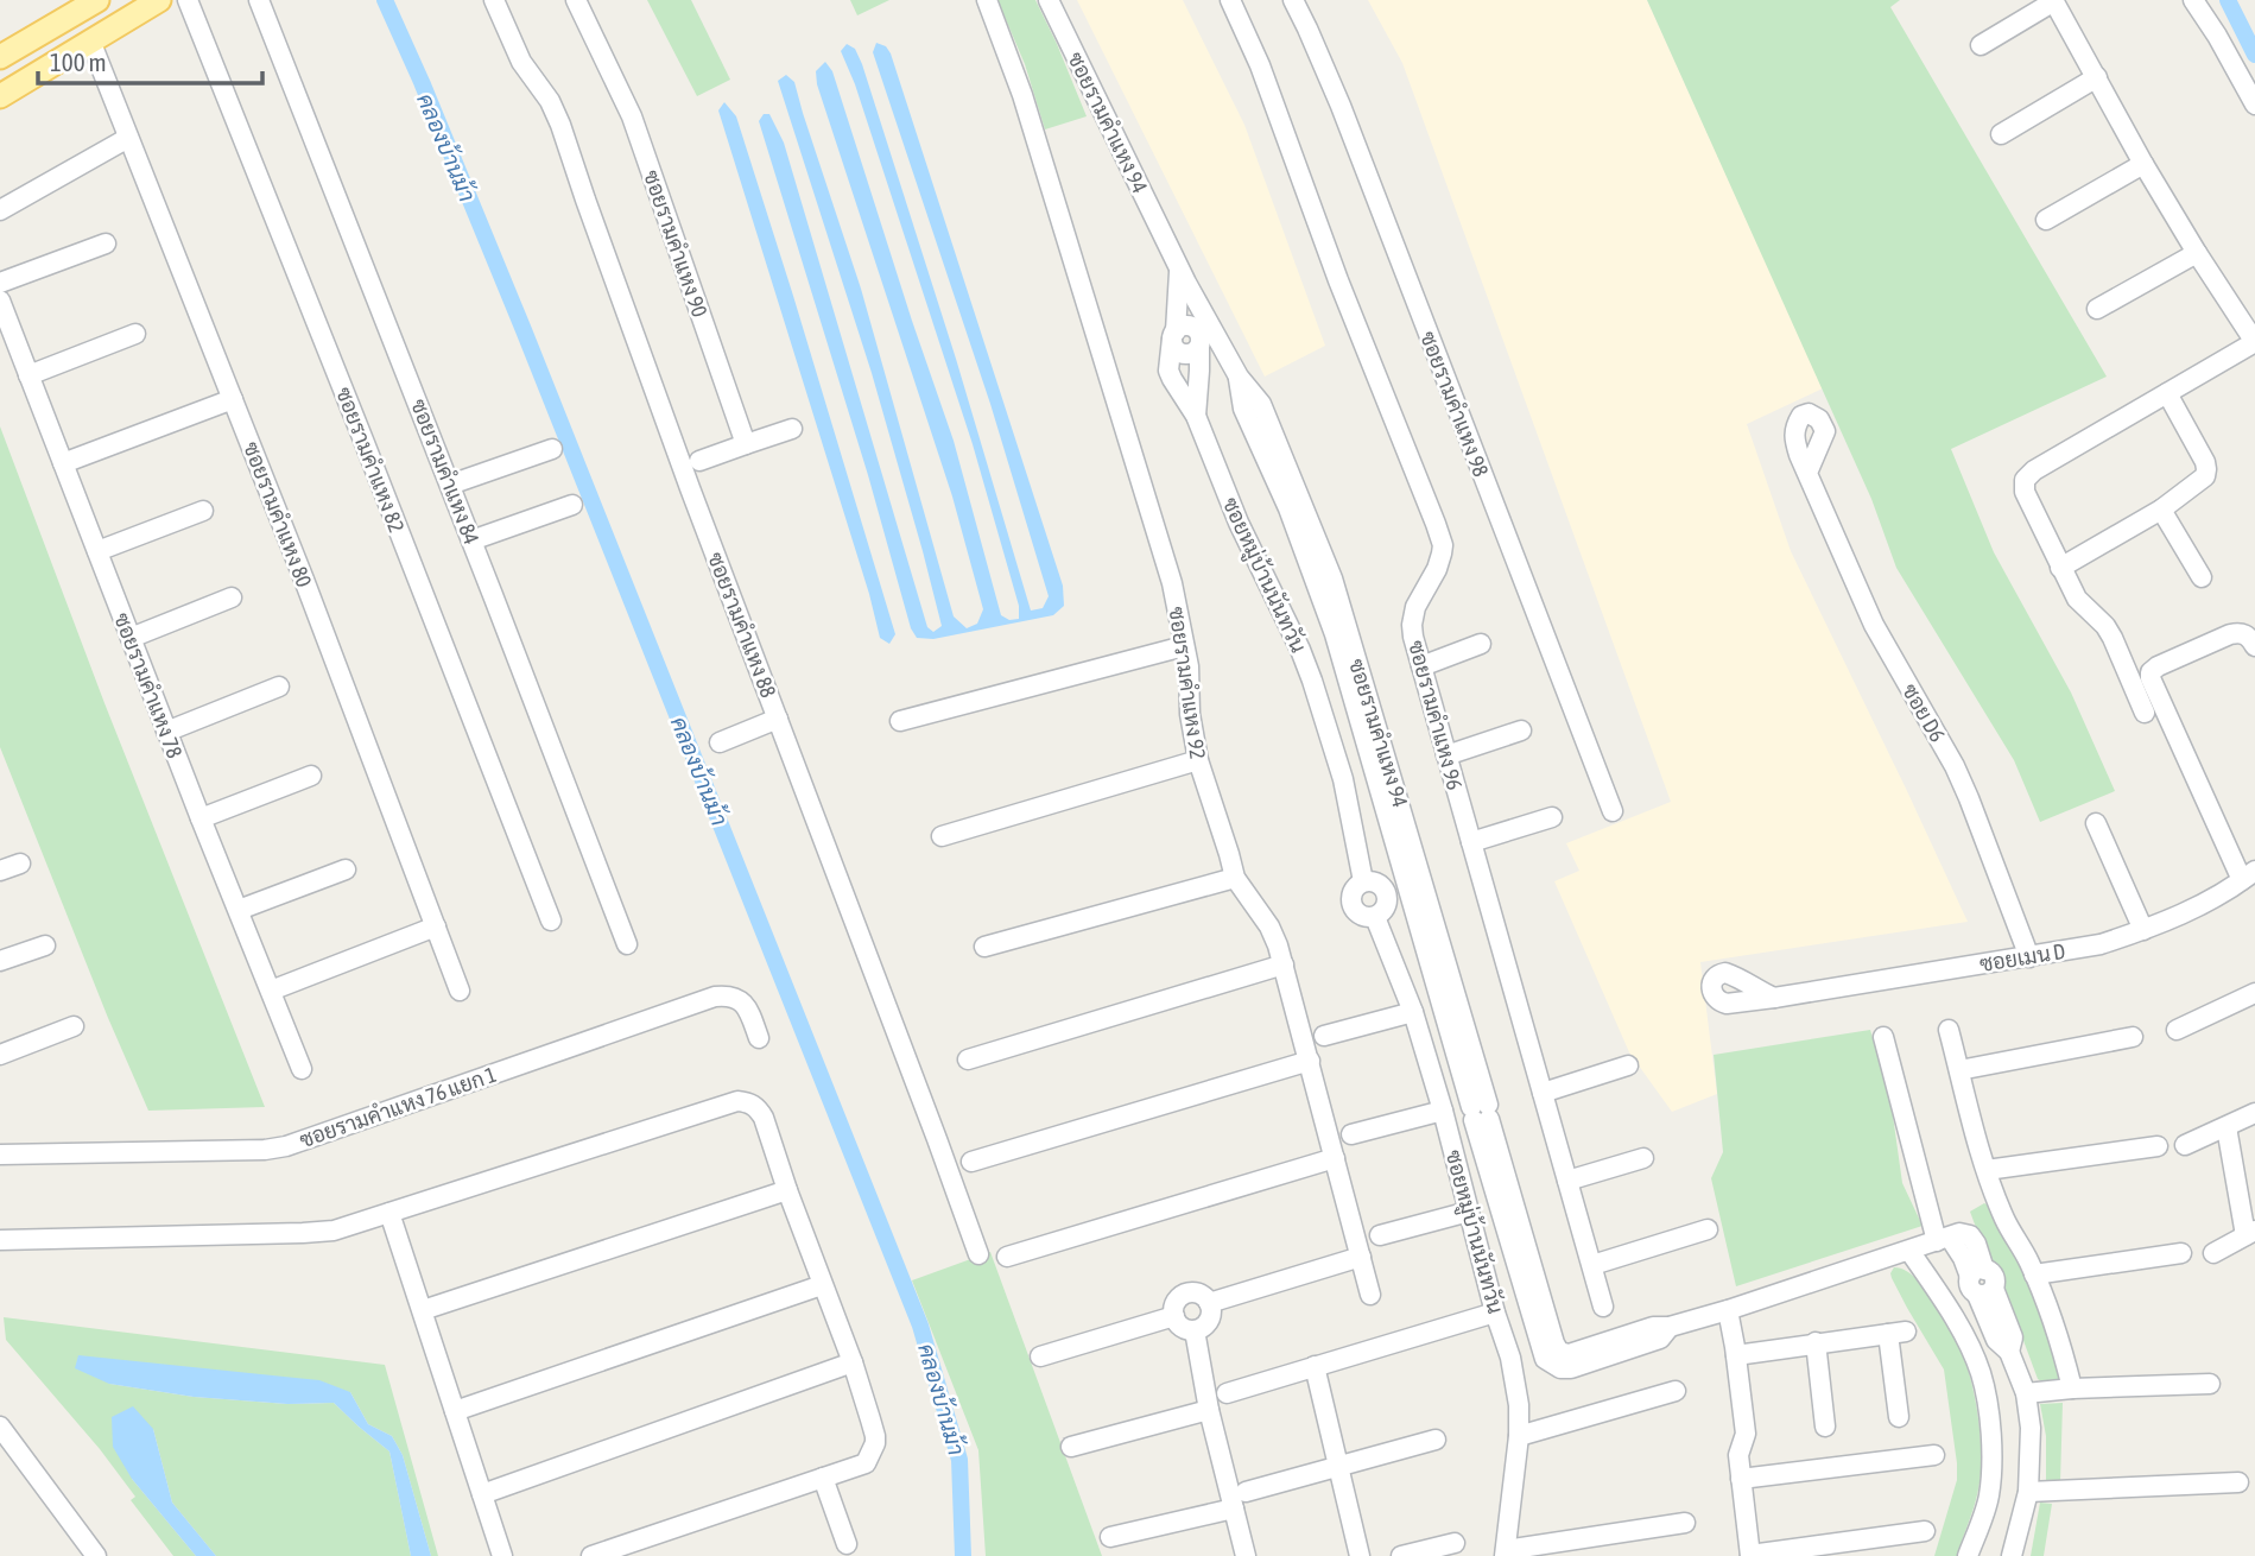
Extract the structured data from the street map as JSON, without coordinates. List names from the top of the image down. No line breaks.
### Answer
{"streets":{"street":["ซอยรามคําแหง 94","ซอยรามคำแหง 90","ซอยรามคําแหง 98","ซอยรามคำแหง 82","ซอยรามคำแหง 84","ซอยรามคำแหง 80","ซอยหมู่บ้านนันทวัน","ซอยรามคำแหง 88","ซอยรามคําแหง 92","ซอยรามคำแหง 78","ซอย D6","ซอยรามคําแหง 96","ซอยเมน D","ซอยรามคำแหง 76 แยก 1"]},"crossings":[["ซอยรามคําแหง 94","ซอยหมู่บ้านนันทวัน"],["ซอย D6","ซอยเมน D"]],"water":["คลองบ้านม้า"],"scale_bar":"100 m"}
